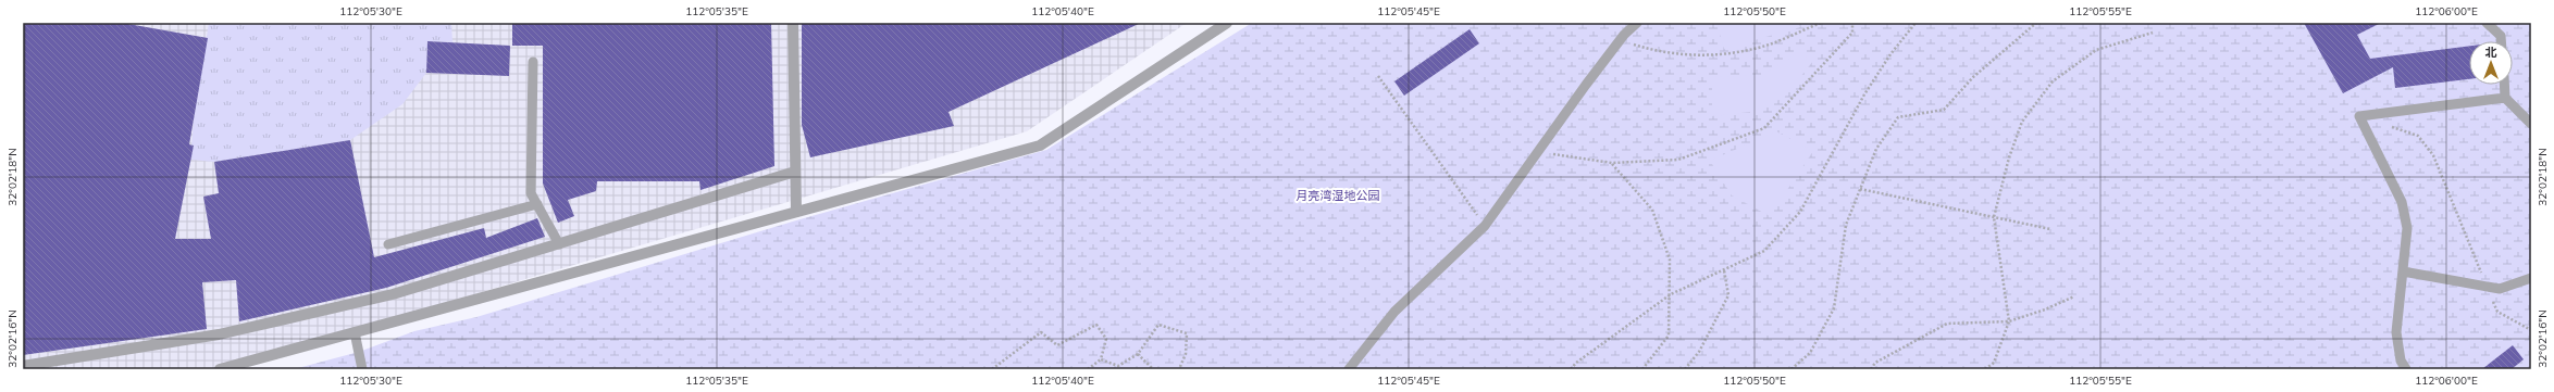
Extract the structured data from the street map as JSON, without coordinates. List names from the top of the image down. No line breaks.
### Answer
{"parks":["月亮湾湿地公园"],"north":"top","coordinates":["112°05'30\"E","112°05'35\"E","112°05'40\"E","112°05'45\"E","112°05'50\"E","112°05'55\"E","112°06'00\"E","32°02'18\"N","32°02'16\"N"]}
